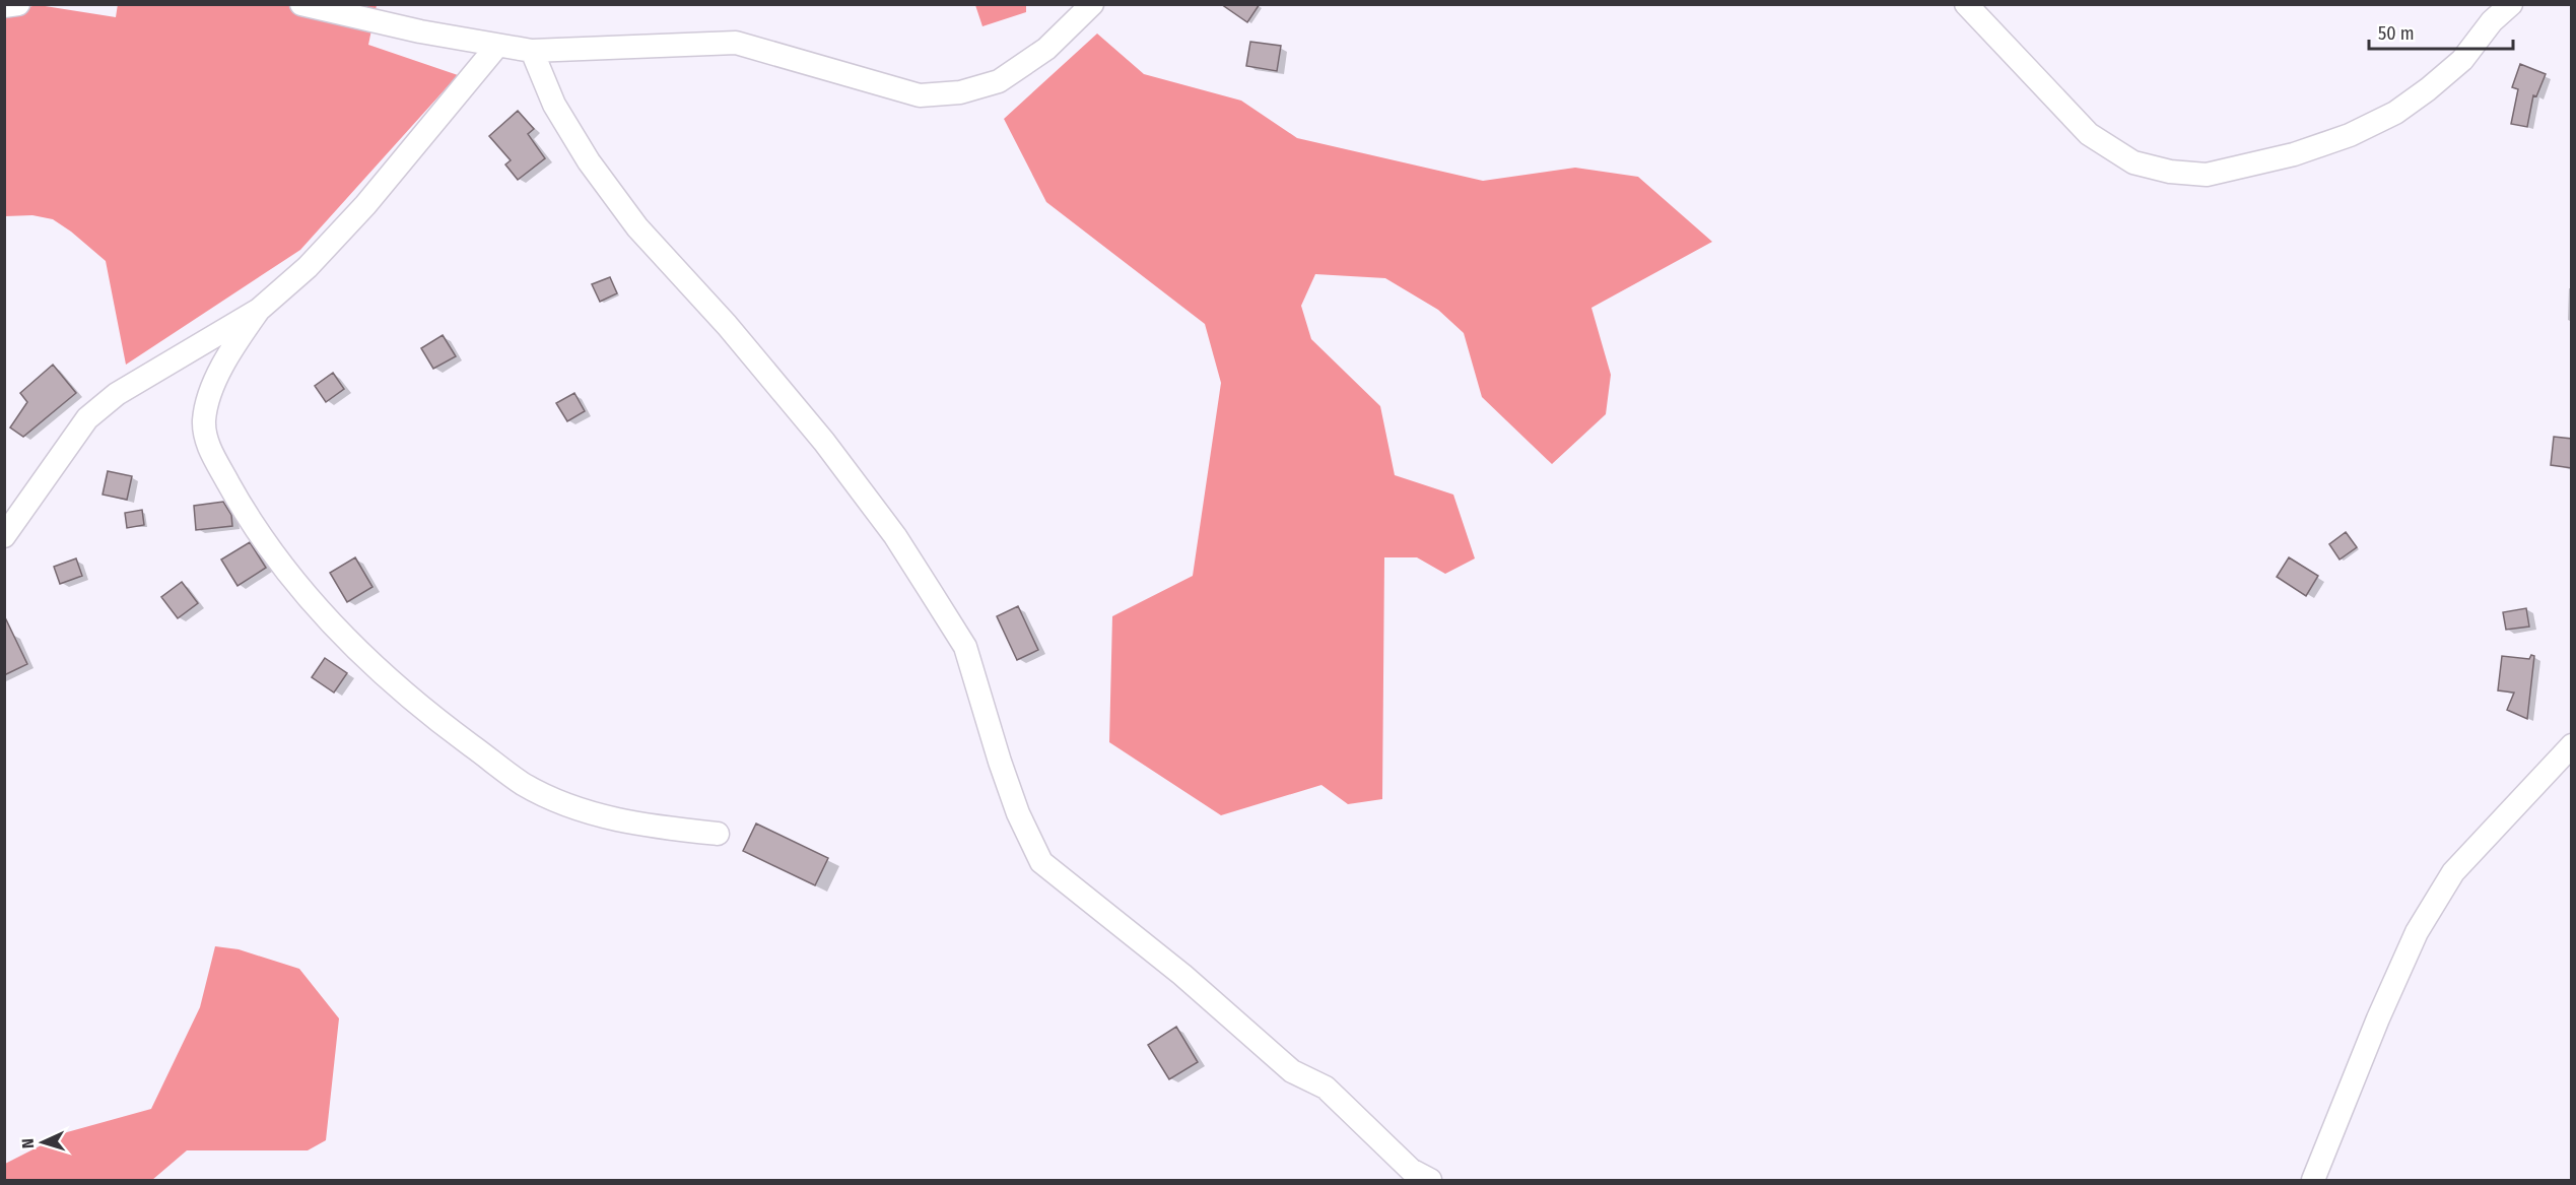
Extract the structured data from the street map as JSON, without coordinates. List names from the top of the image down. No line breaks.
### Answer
{"scale_bar":"50 m","north":"left"}
